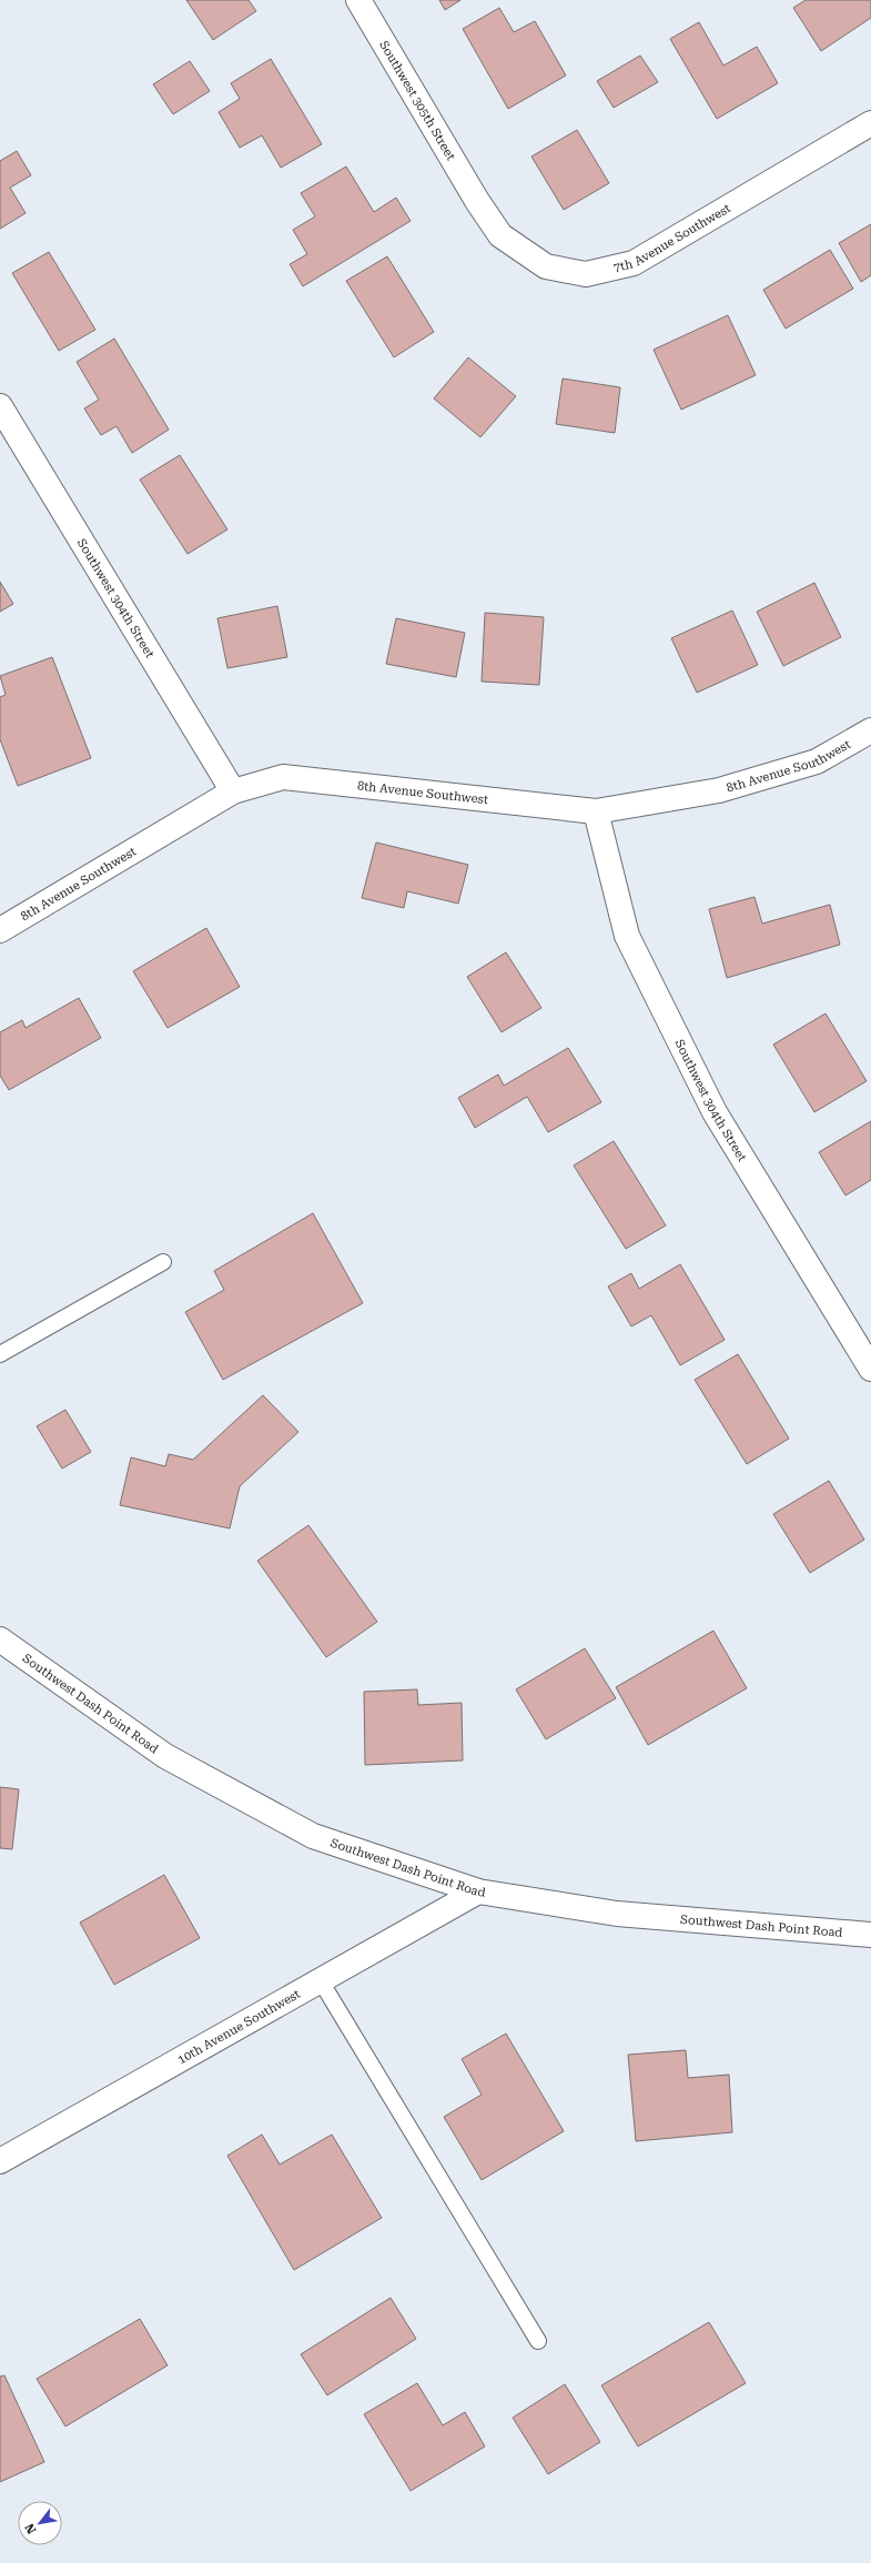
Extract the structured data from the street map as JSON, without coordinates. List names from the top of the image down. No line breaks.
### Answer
{"streets":{"street":["Southwest 305th Street","7th Avenue Southwest","Southwest 304th Street","8th Avenue Southwest","Southwest Dash Point Road","10th Avenue Southwest"]},"crossings":[["Southwest 305th Street","7th Avenue Southwest"],["Southwest 304th Street","8th Avenue Southwest"],["Southwest Dash Point Road","10th Avenue Southwest"]],"north":"bottom left"}
